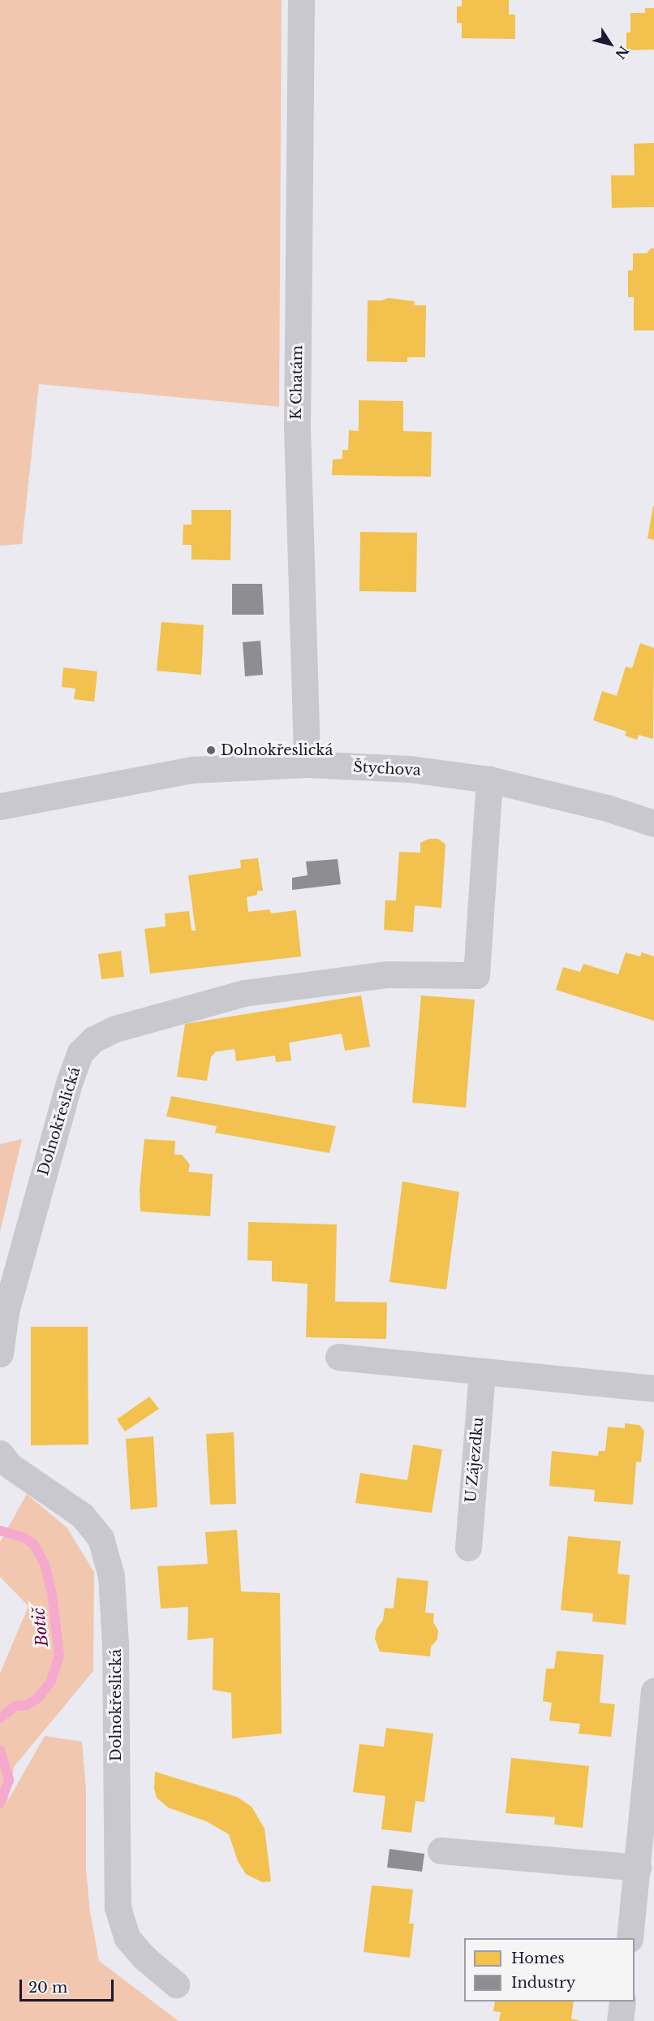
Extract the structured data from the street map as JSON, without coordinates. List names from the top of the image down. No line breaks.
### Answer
{"streets":{"street":["K Chatám","Štychova","Dolnokřeslická","U Zájezdku"]},"crossings":[["K Chatám","Štychova"],["Štychova","Dolnokřeslická"]],"water":["Botič"],"places":["Dolnokřeslická"],"legend":["Homes","Industry"],"scale_bar":"20 m","north":"bottom right"}
